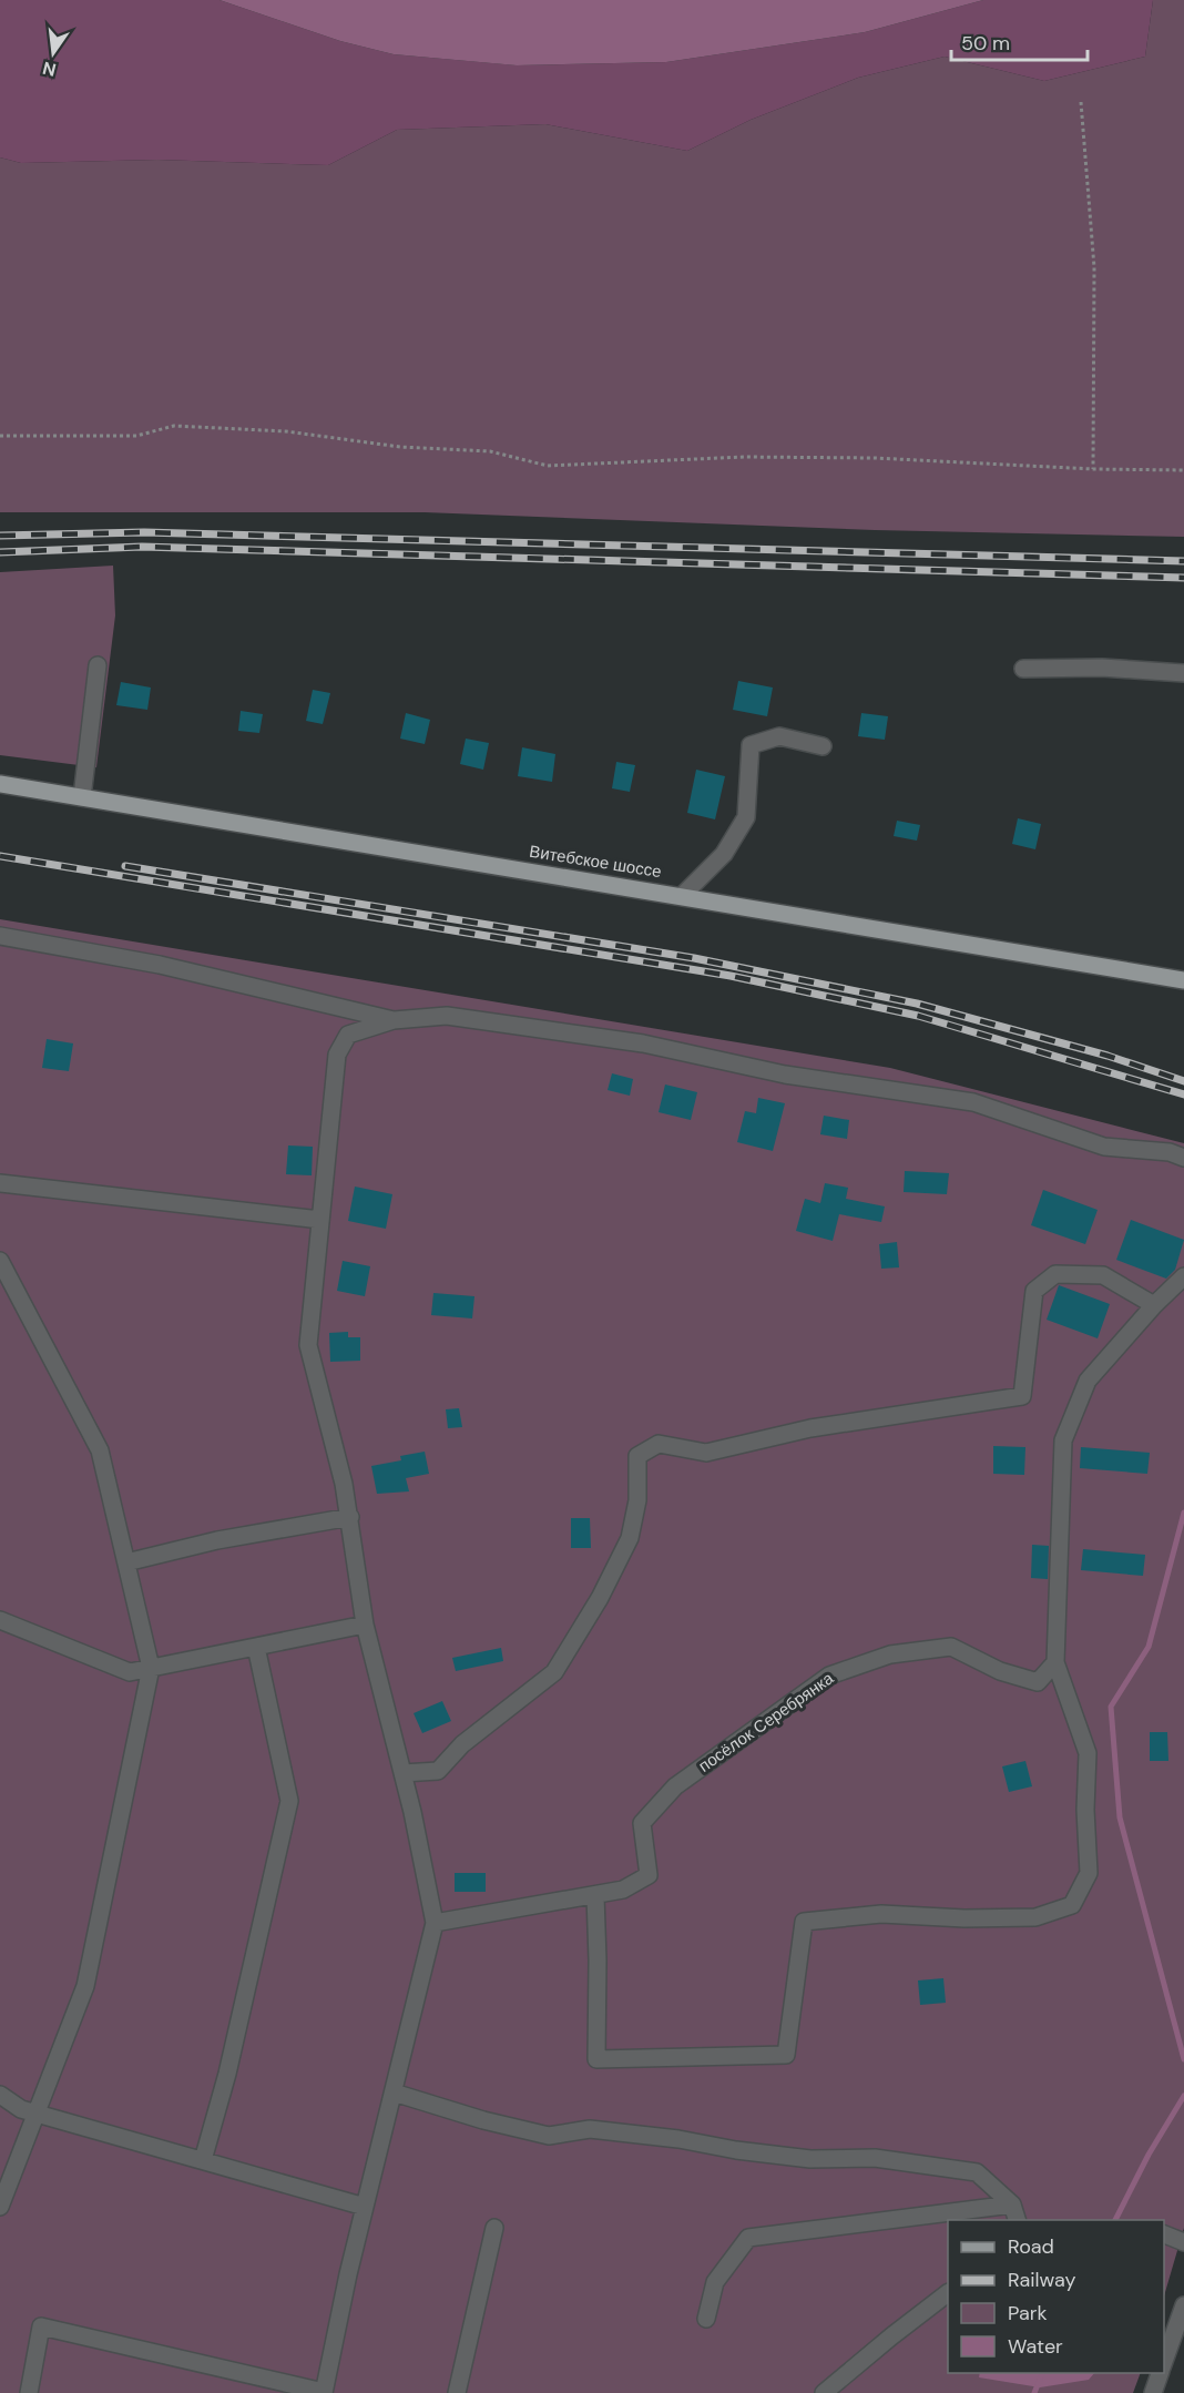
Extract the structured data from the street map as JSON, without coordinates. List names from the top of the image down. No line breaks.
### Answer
{"streets":{"main road":["Витебское шоссе"],"lane":["посёлок Серебрянка"]},"legend":["Road","Railway","Park","Water"],"scale_bar":"50 m","north":"bottom"}
